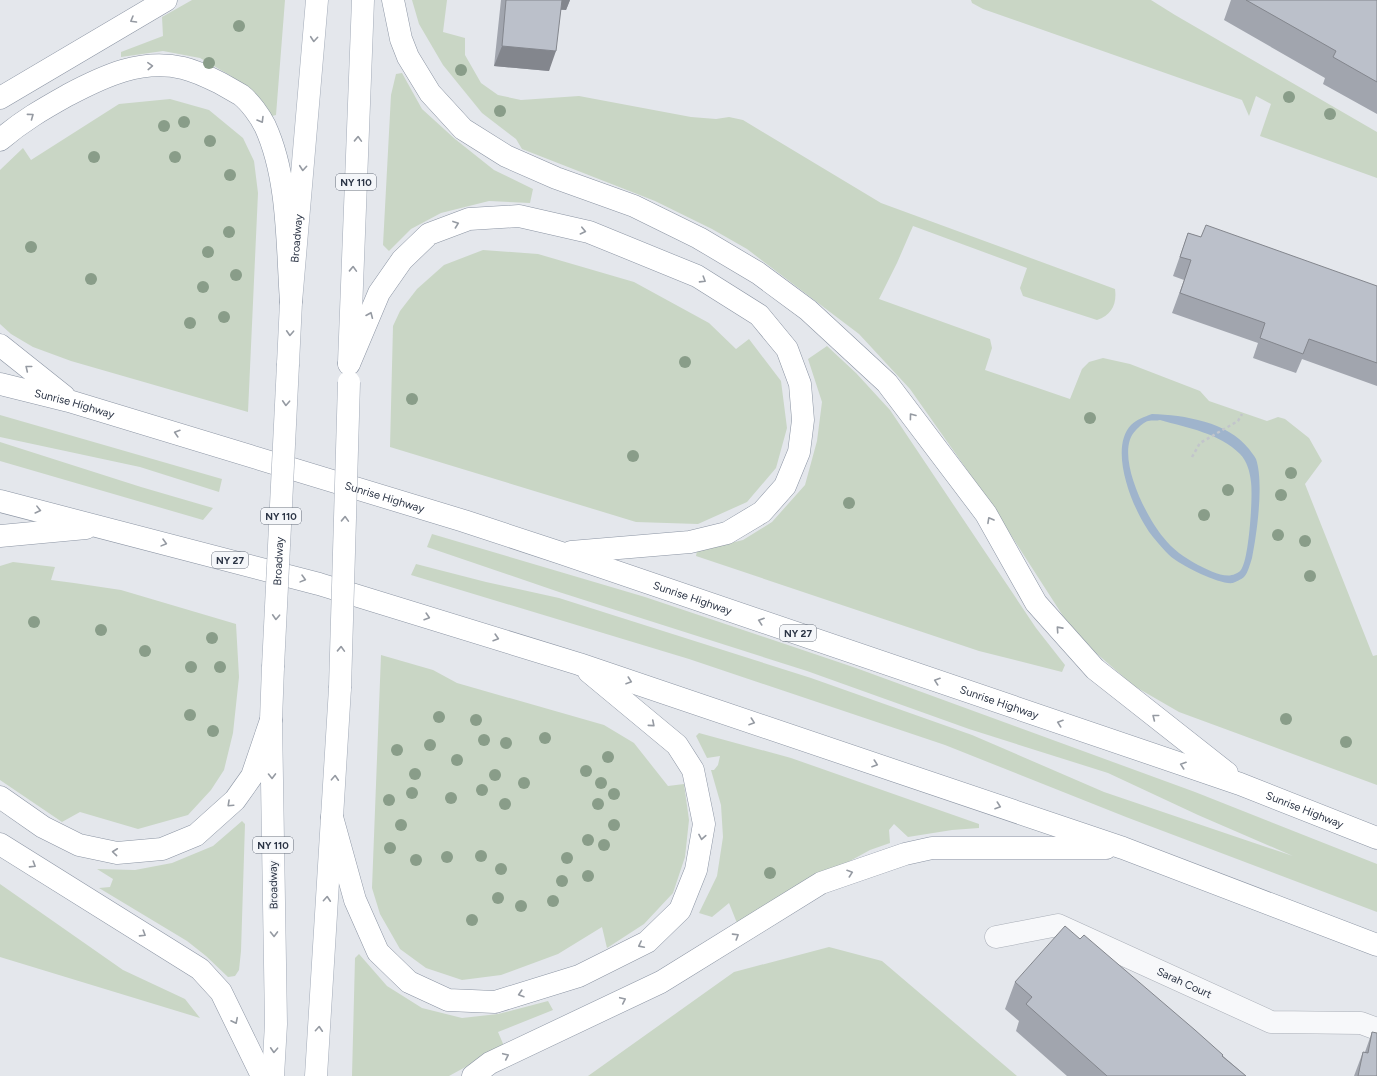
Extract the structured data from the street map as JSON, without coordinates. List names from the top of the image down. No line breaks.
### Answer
{"streets":{"main road":["NY 110","Broadway","Sunrise Highway","NY 27"],"street":["Sarah Court"]}}
